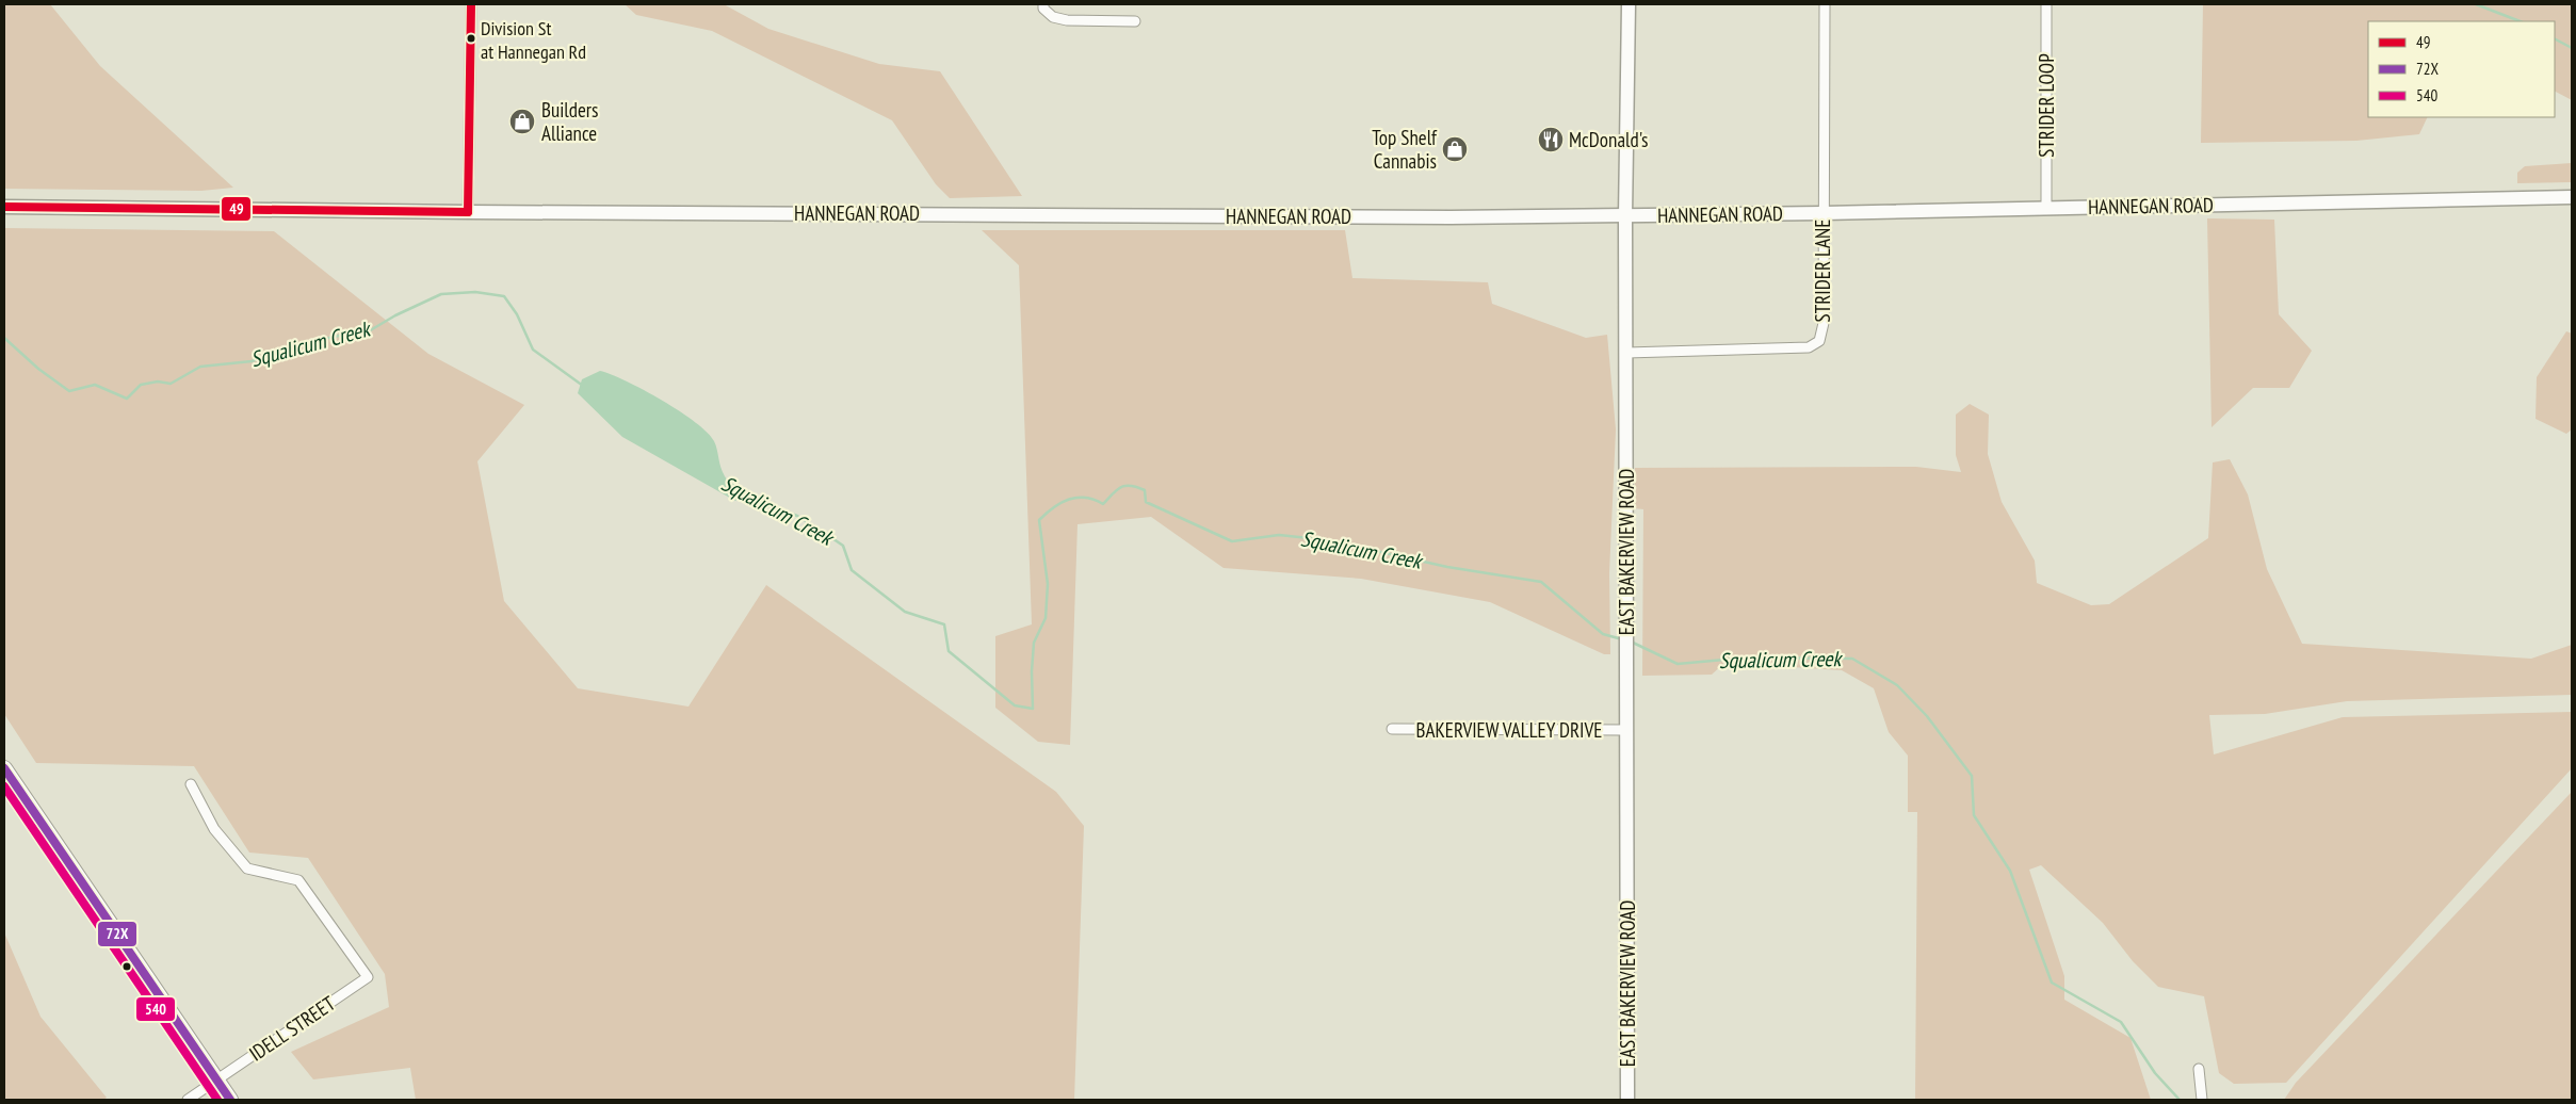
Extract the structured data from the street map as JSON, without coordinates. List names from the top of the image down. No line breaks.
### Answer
{"streets":{"main road":["HANNEGAN ROAD","EAST BAKERVIEW ROAD"],"street":["STRIDER LOOP","STRIDER LANE","BAKERVIEW VALLEY DRIVE","IDELL STREET"]},"crossings":[["STRIDER LOOP","HANNEGAN ROAD"],["HANNEGAN ROAD","STRIDER LANE"],["HANNEGAN ROAD","EAST BAKERVIEW ROAD"],["STRIDER LANE","EAST BAKERVIEW ROAD"],["EAST BAKERVIEW ROAD","BAKERVIEW VALLEY DRIVE"]],"water":["Squalicum Creek"],"places":{"other":["Division St at Hannegan Rd"],"shop":["Builders Alliance","Top Shelf Cannabis"],"restaurant":["McDonald's"]},"lines":["transit line 49","transit line 72X","transit line 540"],"legend":["49","72X","540"]}
